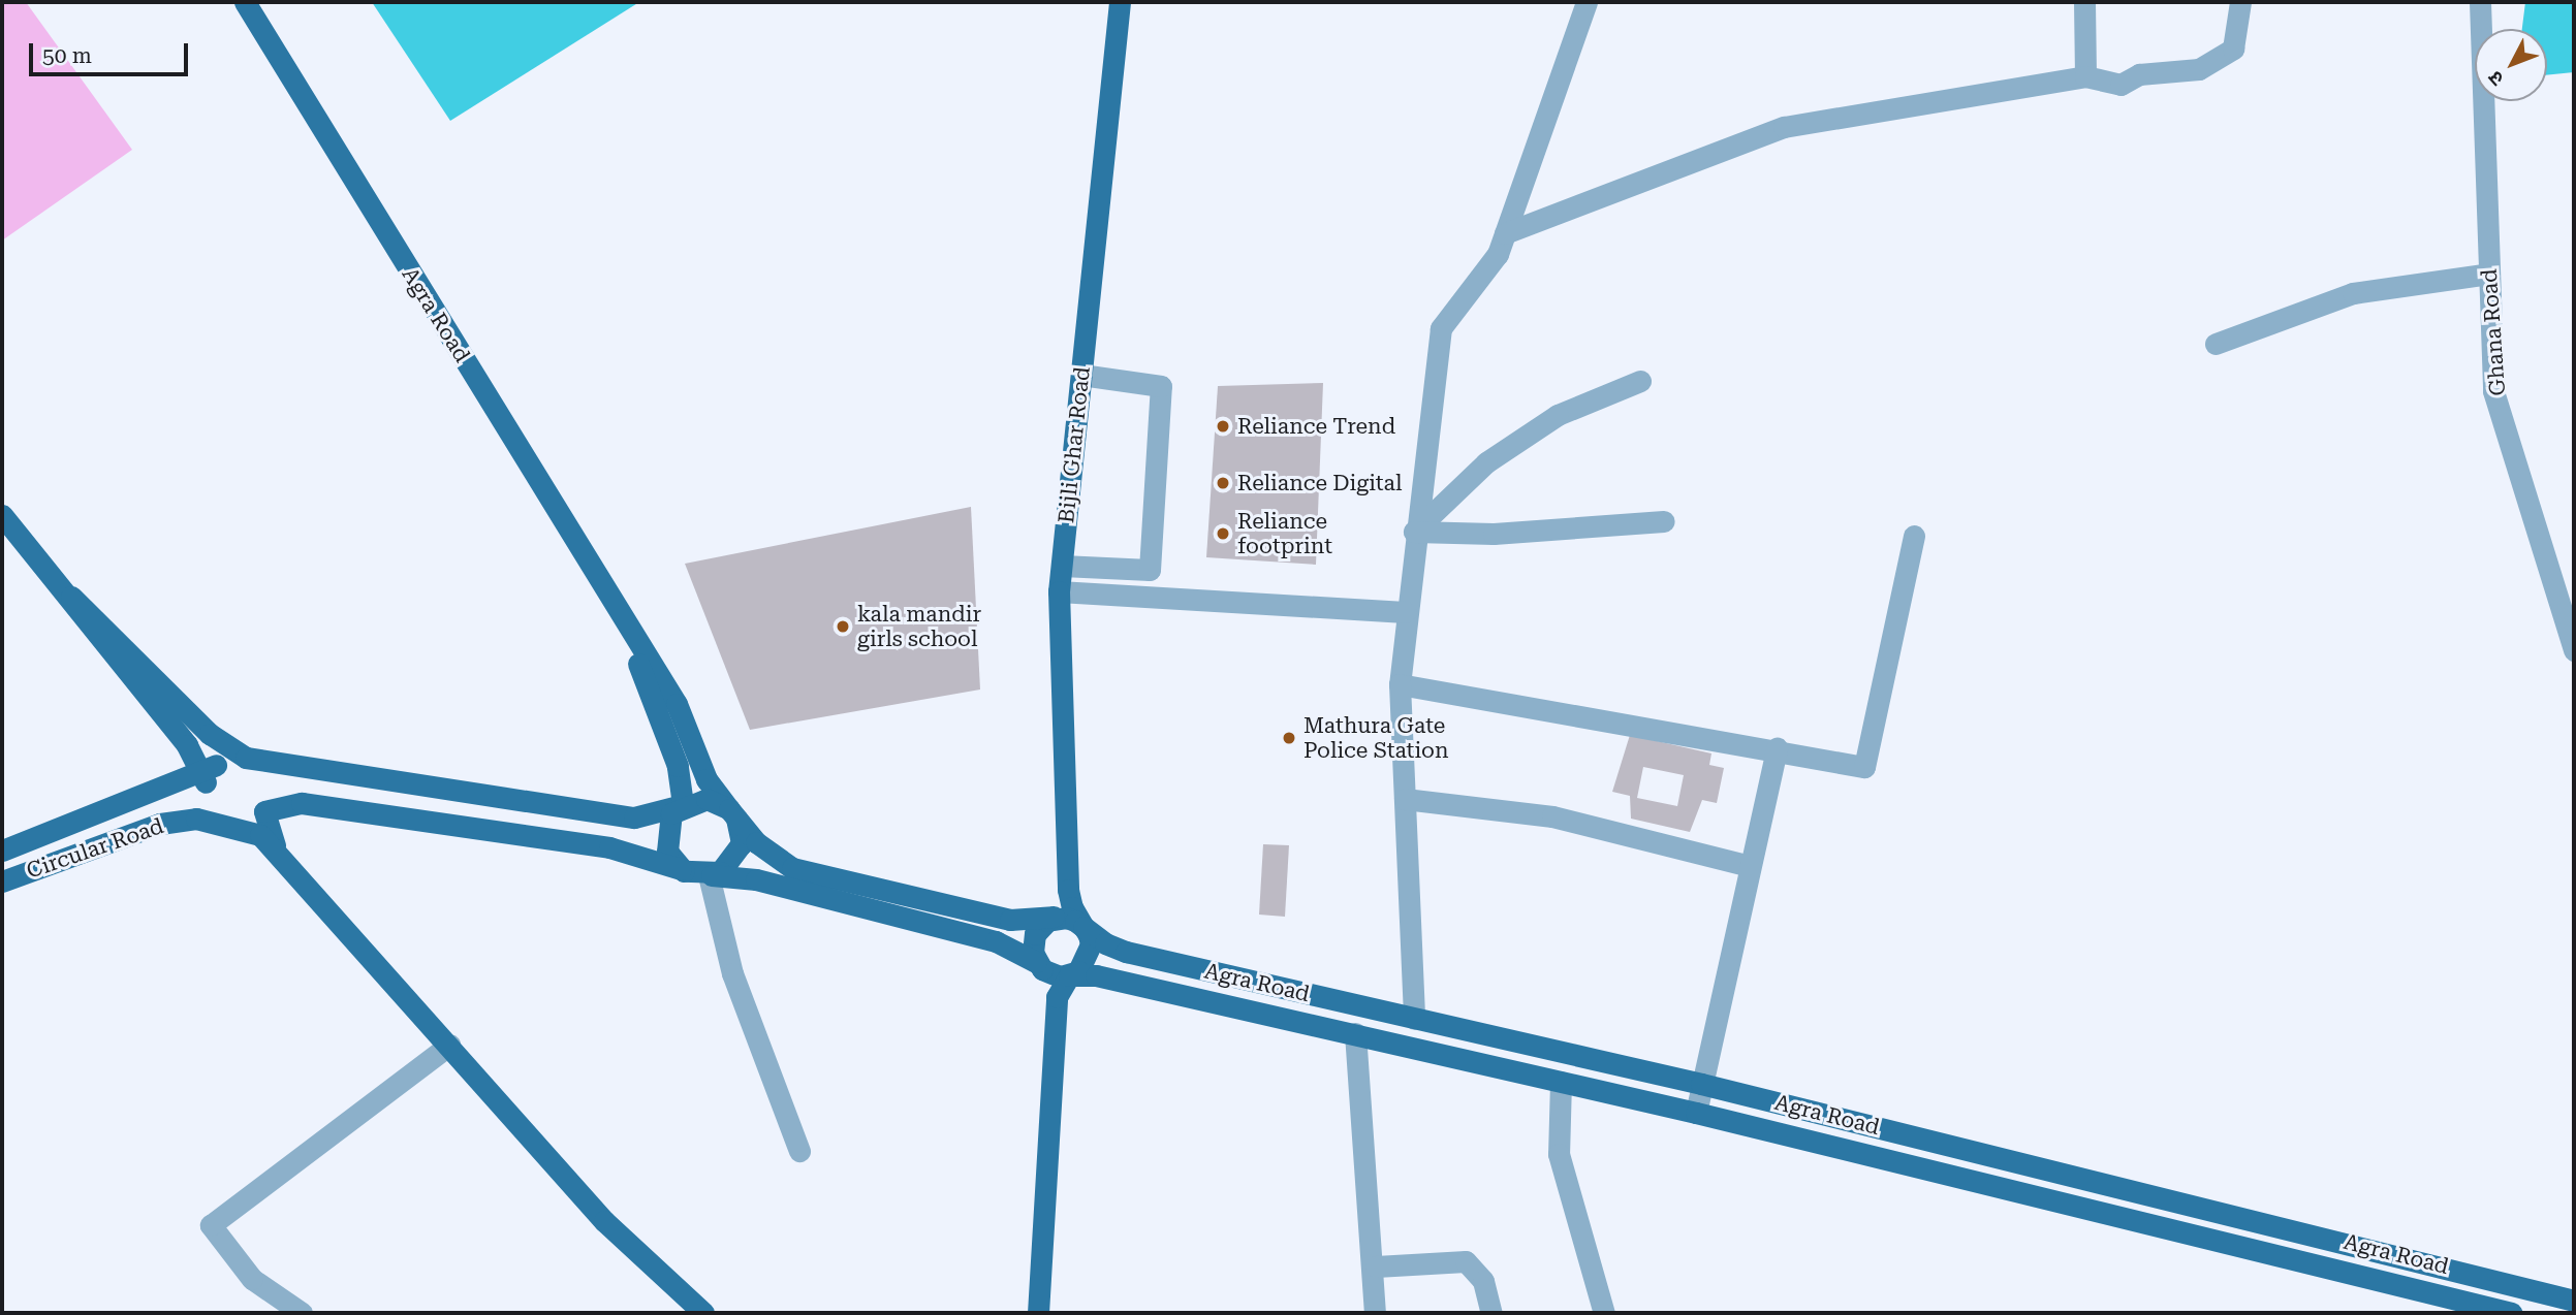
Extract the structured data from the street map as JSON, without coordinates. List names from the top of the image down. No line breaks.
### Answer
{"streets":{"main road":["Agra Road","Bijli Ghar Road","Circular Road"],"street":["Ghana Road"]},"places":["Reliance Trend","Reliance Digital","Reliance footprint","kala mandir girls school","Mathura Gate Police Station"],"scale_bar":"50 m","north":"bottom left"}
